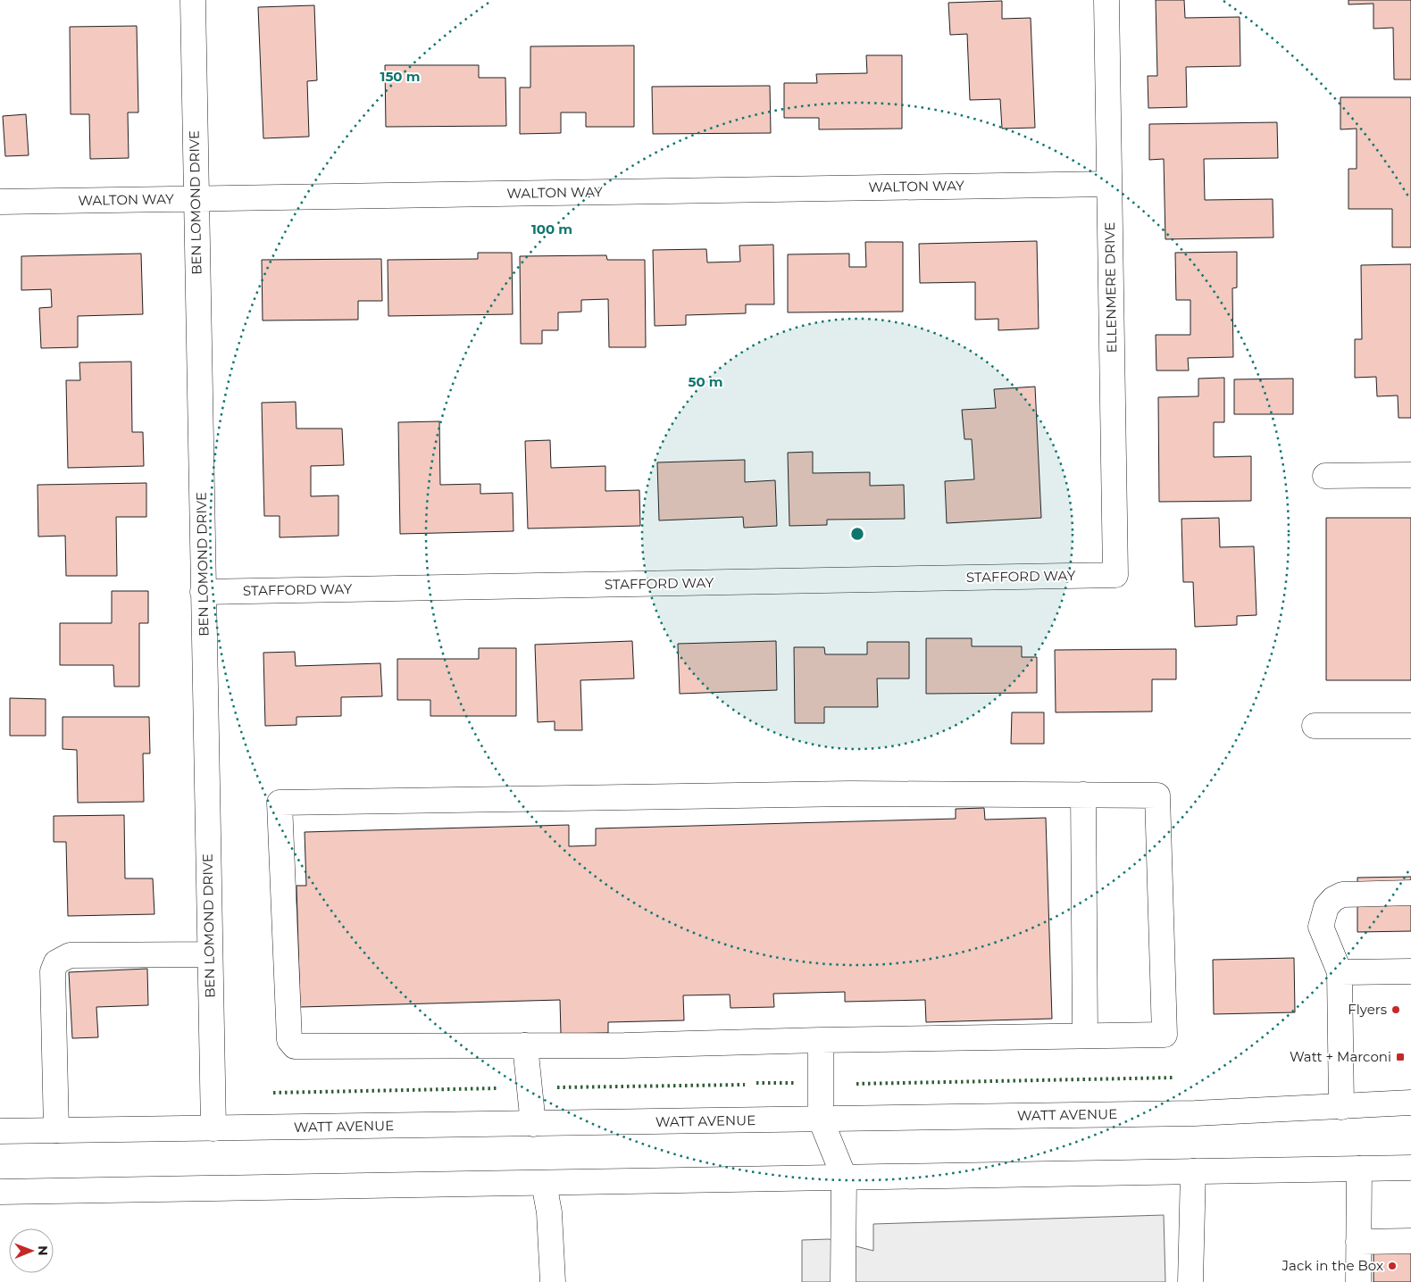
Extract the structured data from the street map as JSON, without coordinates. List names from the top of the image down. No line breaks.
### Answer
{"streets":{"street":["WALTON WAY","BEN LOMOND DRIVE","ELLENMERE DRIVE","STAFFORD WAY","WATT AVENUE"]},"crossings":[["WALTON WAY","BEN LOMOND DRIVE"],["WALTON WAY","ELLENMERE DRIVE"],["BEN LOMOND DRIVE","STAFFORD WAY"],["BEN LOMOND DRIVE","WATT AVENUE"],["ELLENMERE DRIVE","STAFFORD WAY"]],"places":{"other":["Flyers","Jack in the Box"],"transit":["Watt + Marconi"]},"north":"right","rings":["150 m","100 m","50 m"]}
